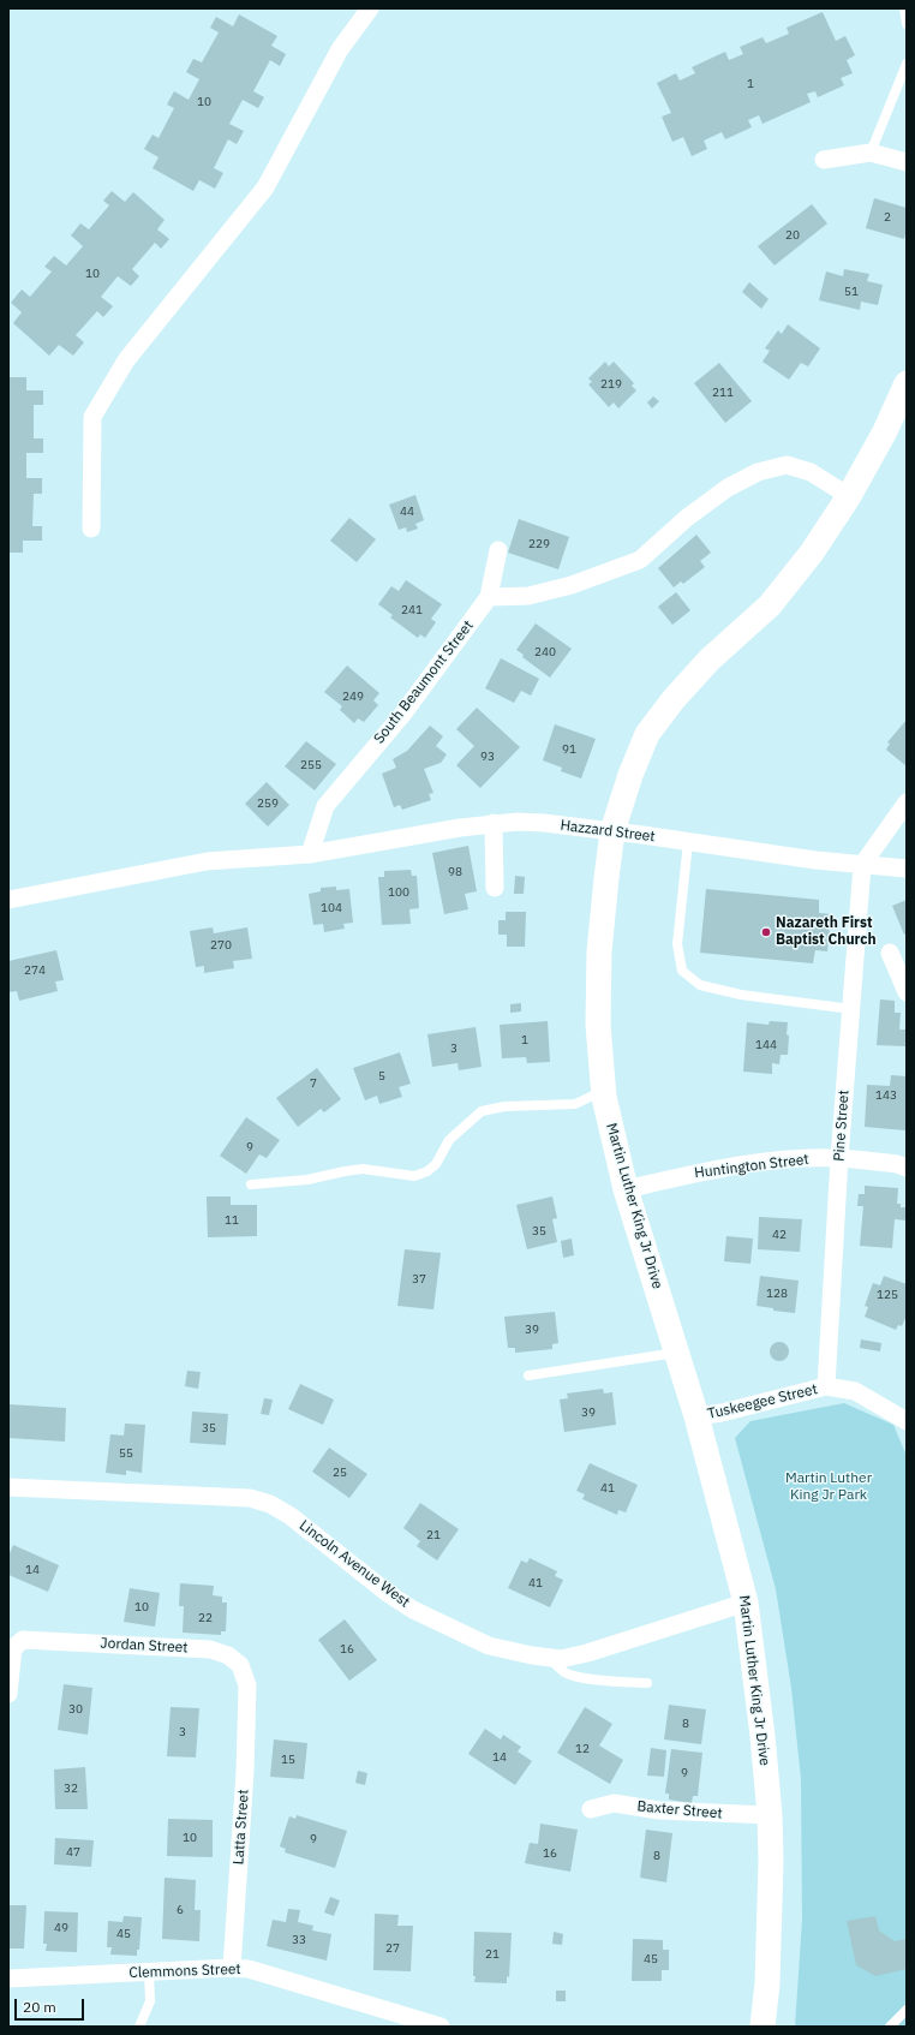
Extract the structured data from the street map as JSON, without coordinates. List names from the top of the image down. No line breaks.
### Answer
{"streets":{"main road":["Martin Luther King Jr Drive"],"street":["South Beaumont Street","Hazzard Street","Pine Street","Huntington Street","Tuskeegee Street","Lincoln Avenue West","Jordan Street","Baxter Street","Latta Street","Clemmons Street"]},"crossings":[["South Beaumont Street","Hazzard Street"],["Hazzard Street","Pine Street"],["Hazzard Street","Martin Luther King Jr Drive"],["Pine Street","Huntington Street"],["Pine Street","Tuskeegee Street"],["Huntington Street","Martin Luther King Jr Drive"],["Martin Luther King Jr Drive","Tuskeegee Street"],["Martin Luther King Jr Drive","Lincoln Avenue West"],["Martin Luther King Jr Drive","Baxter Street"],["Jordan Street","Latta Street"],["Latta Street","Clemmons Street"]],"parks":["Martin Luther King Jr Park"],"places":["Nazareth First Baptist Church"],"house_numbers":["1","10","2","20","10","51","219","211","44","229","241","240","249","91","93","255","259","98","100","104","270","274","1","144","3","5","7","143","9","11","35","42","37","128","125","39","39","35","55","25","41","21","14","41","10","22","16","30","8","3","12","14","15","9","32","10","9","47","16","8","6","49","45","33","27","21","45"],"scale_bar":"20 m"}
